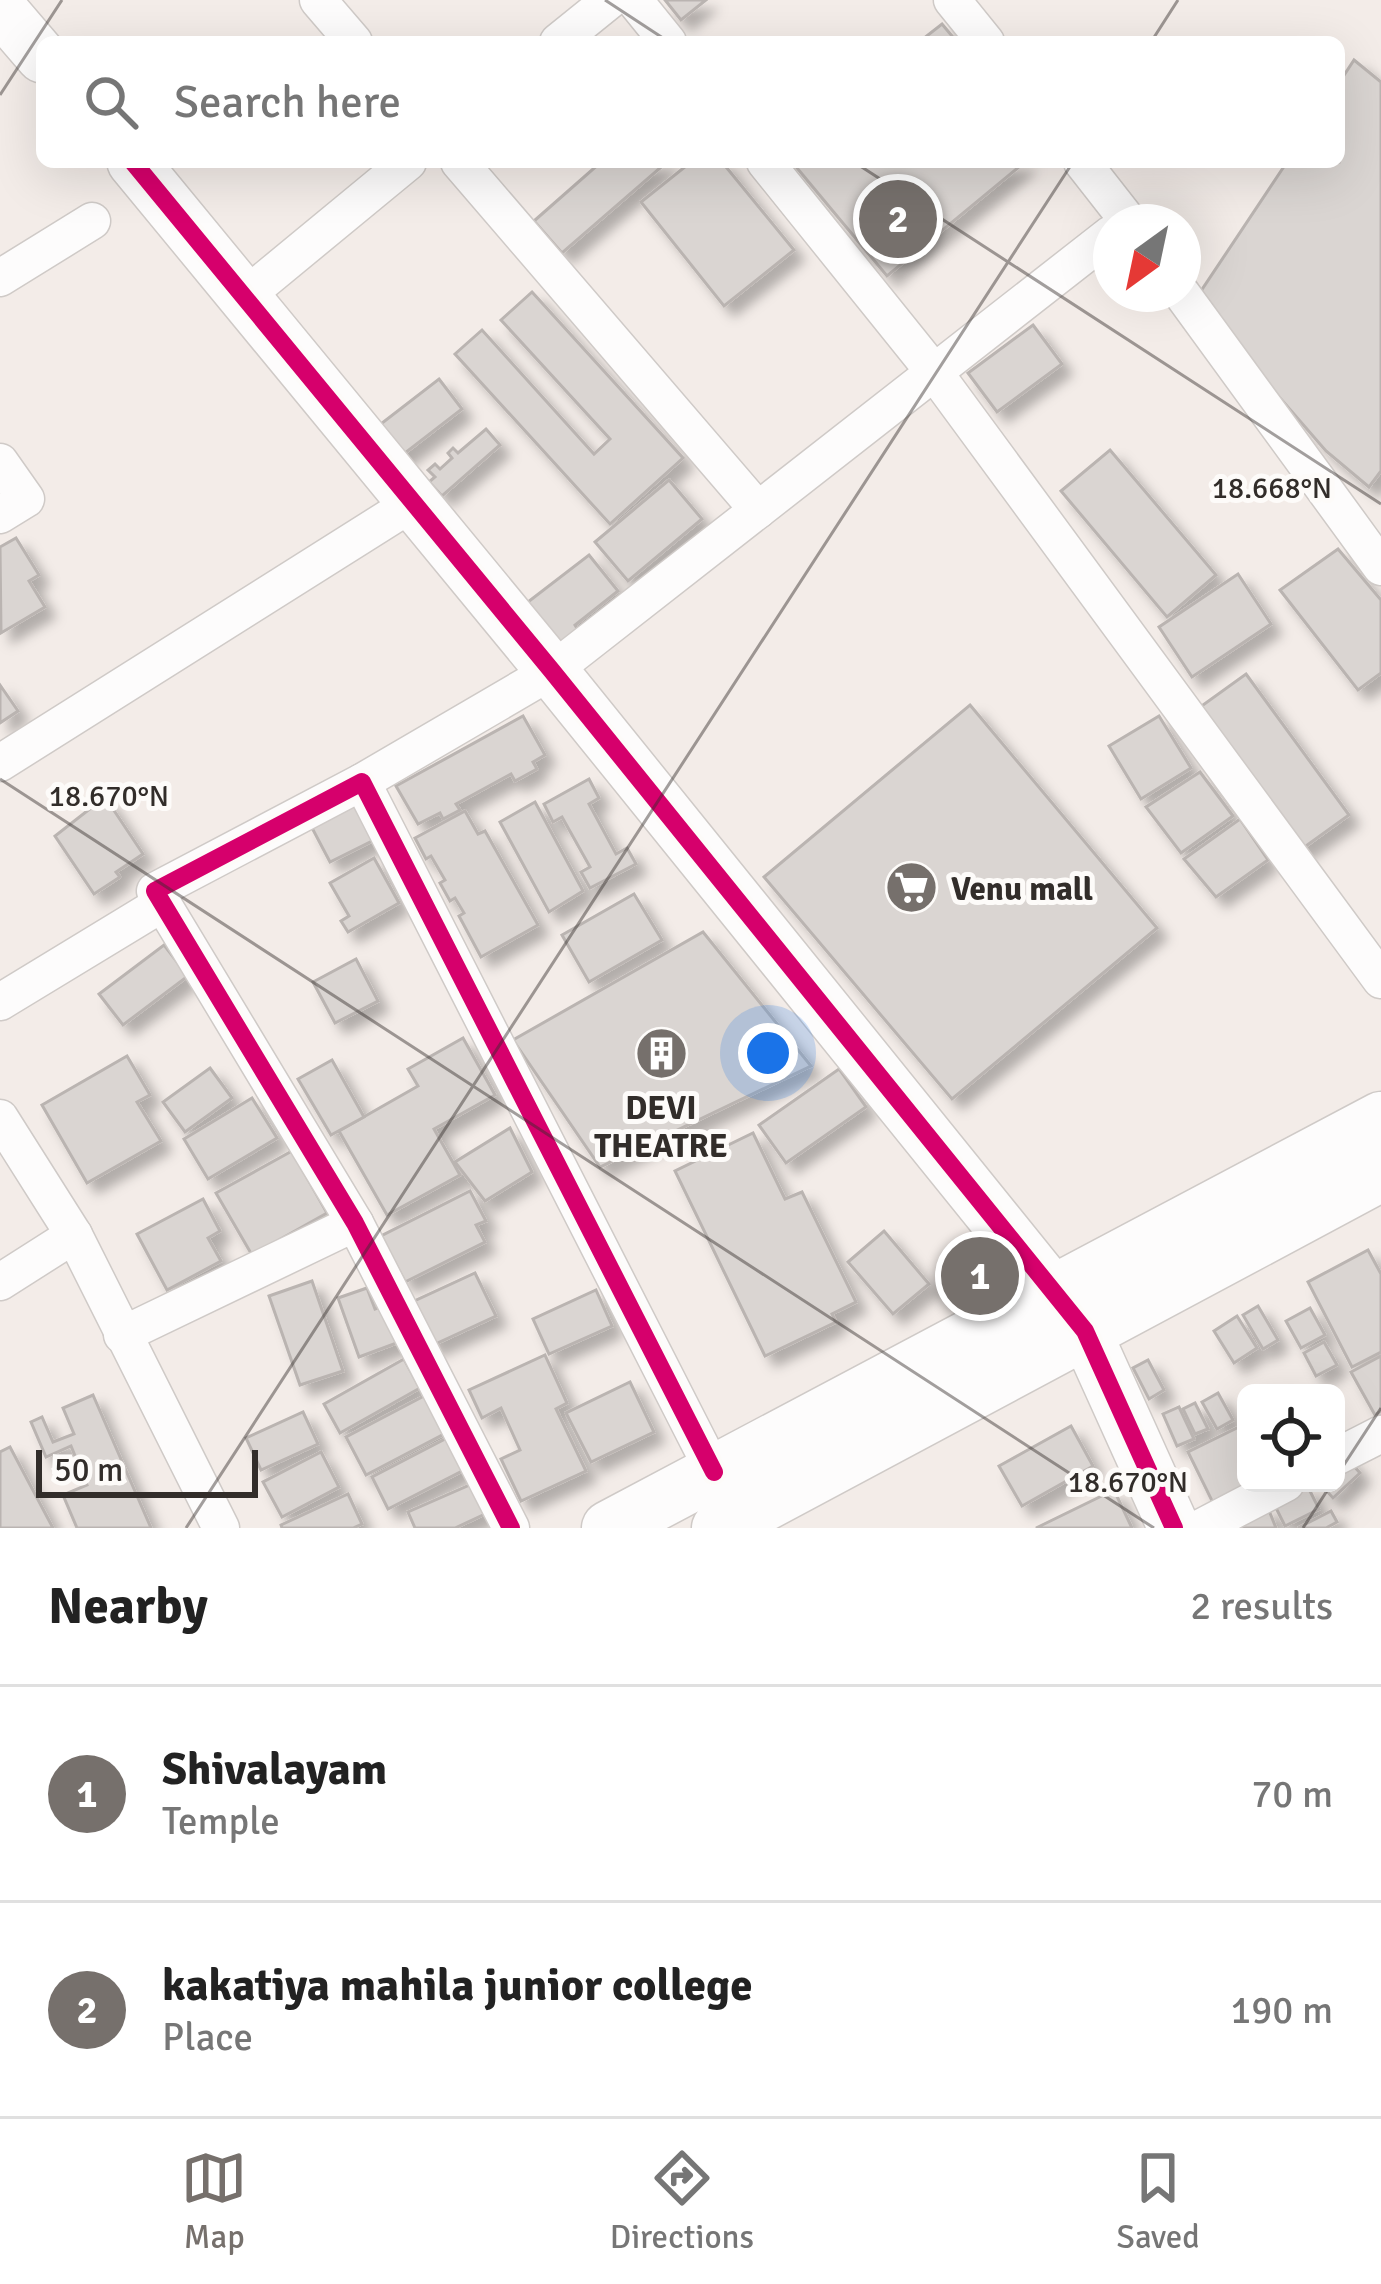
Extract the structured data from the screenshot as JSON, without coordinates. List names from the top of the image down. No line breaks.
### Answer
{"places":{"supermarket":["Venu mall"],"building":["DEVI THEATRE"]},"scale_bar":"50 m","north":"bottom left","page":{"search":"Search here","pins":["2","1"],"scale":"50 m","heading":["Nearby","2 results"],"list":[{"mark":"1","name":"Shivalayam","note":"Temple","value":"70 m"},{"mark":"2","name":"kakatiya mahila junior college","note":"Place","value":"190 m"}],"nav":["Map","Directions","Saved"]},"coordinates":["18.668°N","18.670°N"]}
